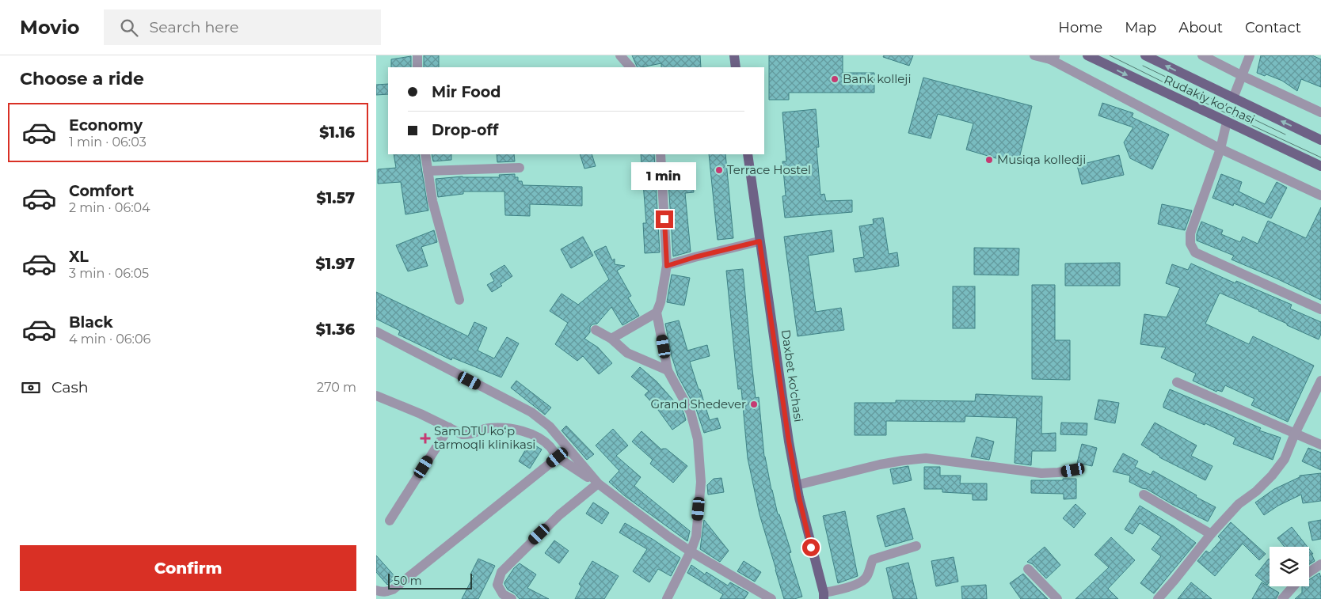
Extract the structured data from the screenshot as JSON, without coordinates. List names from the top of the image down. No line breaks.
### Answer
{"streets":{"main road":["Rudakiy ko'chasi","Daxbet ko'chasi"]},"places":{"other":["Bank kolleji","Musiqa kolledji","Terrace Hostel","Grand Shedever"],"health":["SamDTU ko‘p tarmoqli klinikasi"]},"scale_bar":"50 m","page":{"header":"Movio","search":"Search here","nav":["Home","Map","About","Contact"],"heading":"Choose a ride","banner":["Mir Food","Drop-off"],"list":[{"name":"Economy","note":"1 min · 06:03","value":"$1.16"},{"name":"Comfort","note":"2 min · 06:04","value":"$1.57"},{"name":"XL","note":"3 min · 06:05","value":"$1.97"},{"name":"Black","note":"4 min · 06:06","value":"$1.36"}],"bubble":"1 min","pay":["Cash","270 m"],"buttons":"Confirm","scale":"50 m"}}
